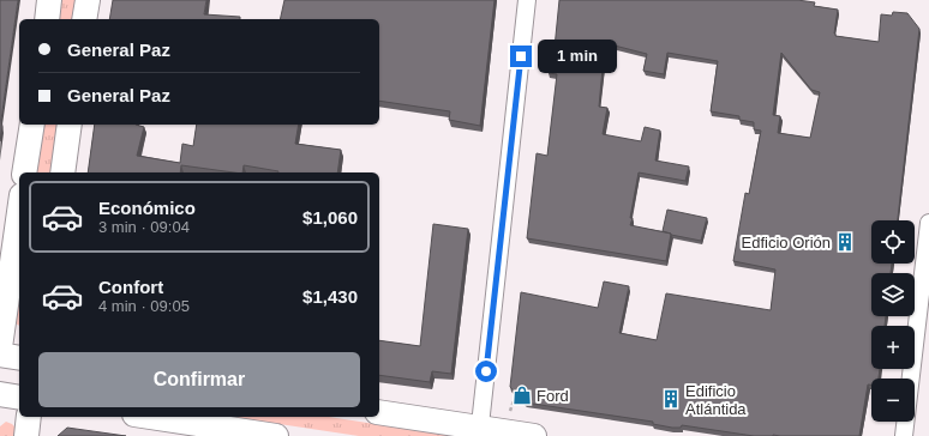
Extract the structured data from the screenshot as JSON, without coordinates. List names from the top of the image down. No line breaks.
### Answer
{"places":{"building":["Edficio Orión","Edificio Atlántida"],"shop":["Ford"]},"page":{"banner":["General Paz","General Paz"],"bubble":"1 min","list":[{"name":"Económico","note":"3 min · 09:04","value":"$1,060"},{"name":"Confort","note":"4 min · 09:05","value":"$1,430"}],"map_buttons":["+","−"],"buttons":"Confirmar"}}
